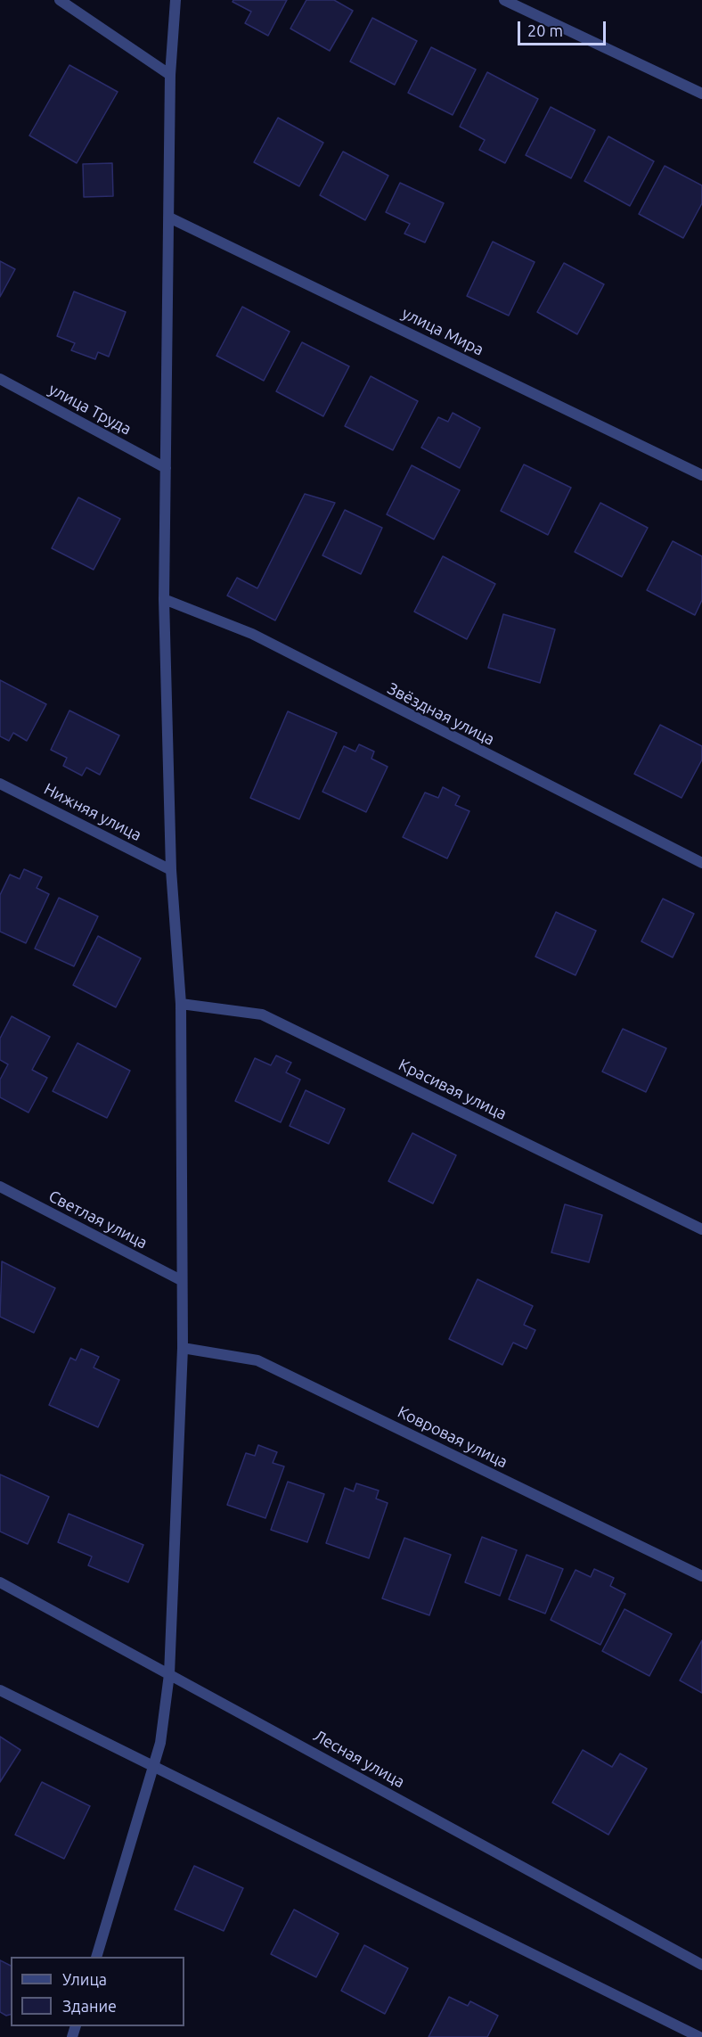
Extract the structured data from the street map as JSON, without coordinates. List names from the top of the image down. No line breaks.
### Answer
{"streets":{"street":["улица Мира","улица Труда","Звёздная улица","Нижняя улица","Красивая улица","Светлая улица","Ковровая улица","Лесная улица"]},"legend":["Улица","Здание"],"scale_bar":"20 m"}
